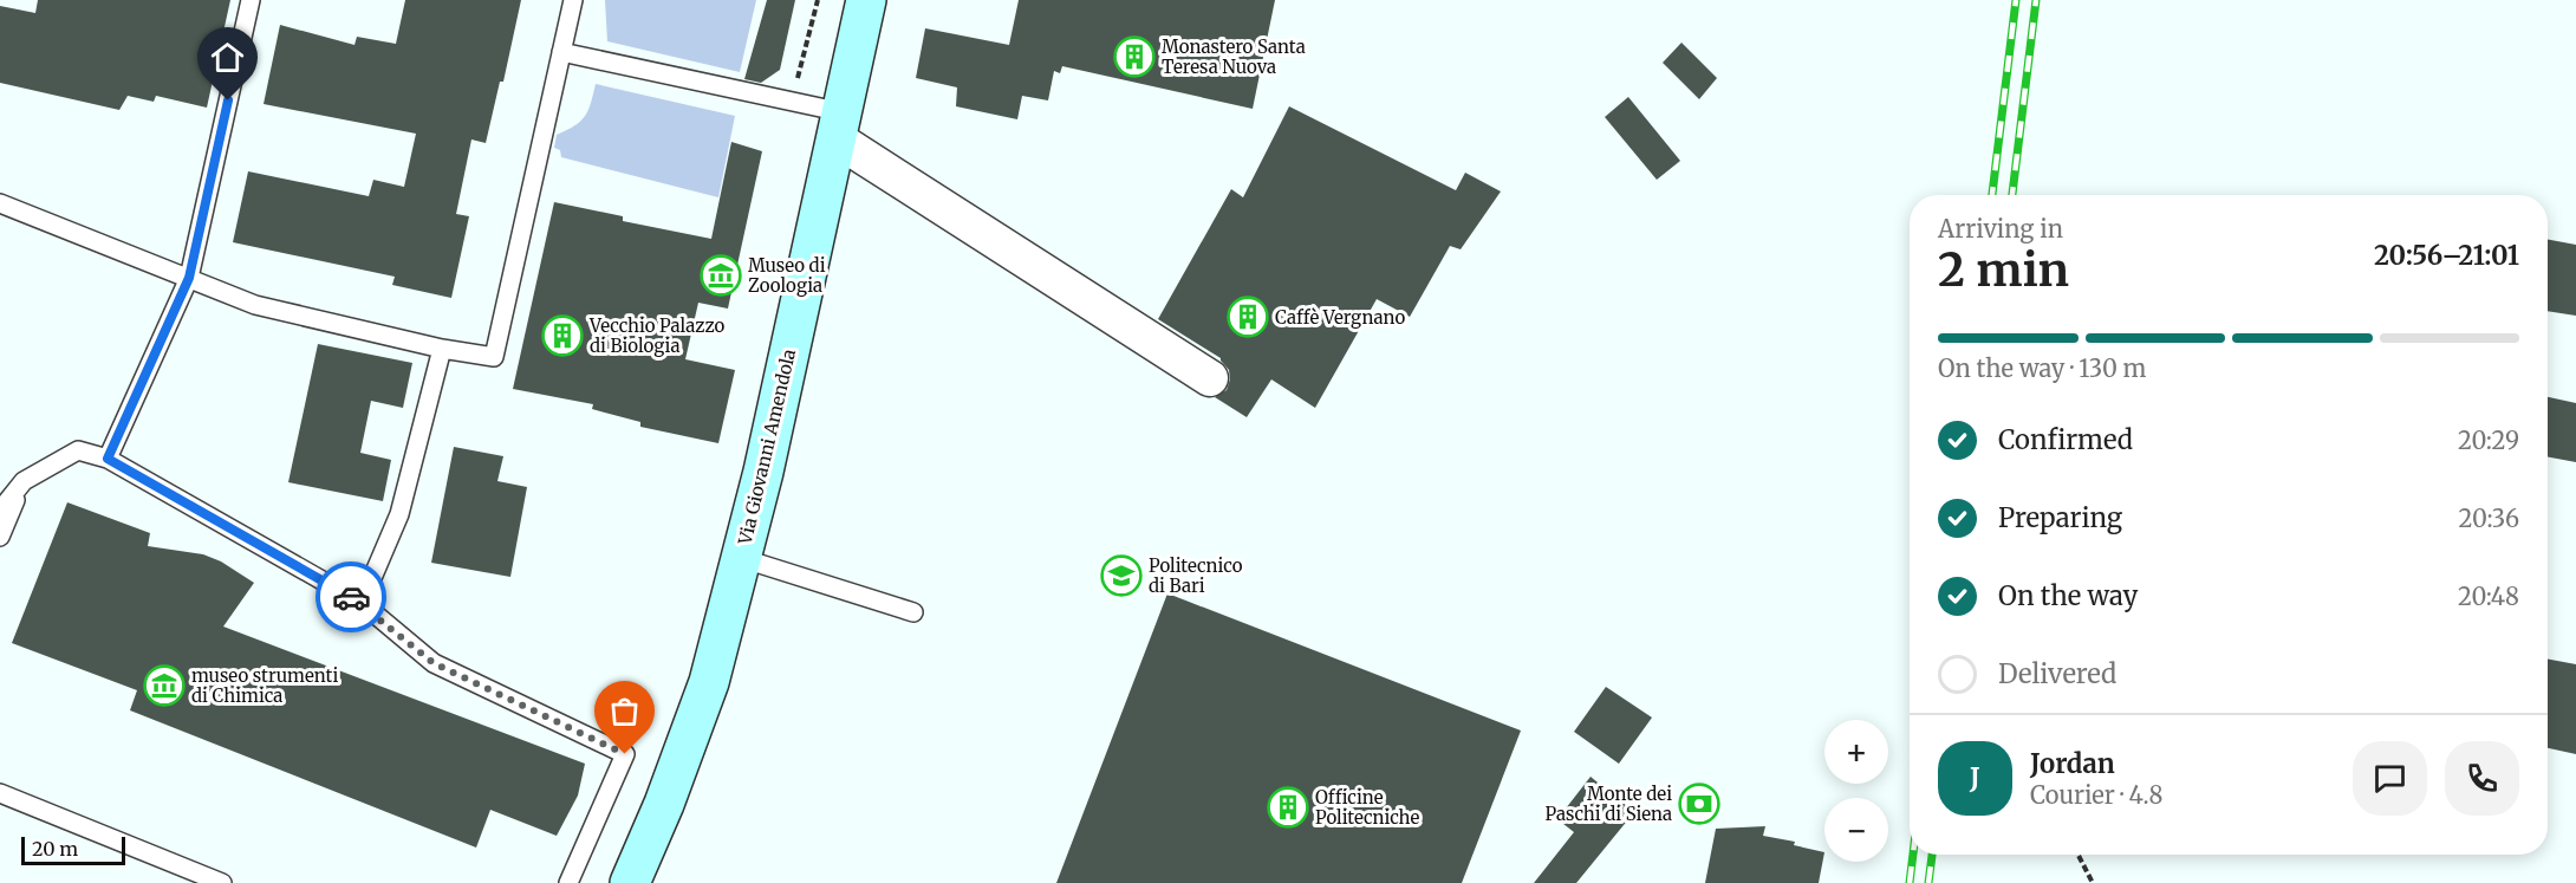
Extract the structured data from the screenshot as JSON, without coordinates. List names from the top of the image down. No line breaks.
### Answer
{"streets":{"main road":["Via Giovanni Amendola"]},"places":{"building":["Monastero Santa Teresa Nuova","Caffè Vergnano","Vecchio Palazzo di Biologia","Officine Politecniche"],"museum":["Museo di Zoologia","museo strumenti di Chimica"],"school or university":["Politecnico di Bari"],"bank":["Monte dei Paschi di Siena"]},"scale_bar":"20 m","page":{"heading":["2 min","Arriving in","20:56–21:01"],"panel":["Jordan","Courier · 4.8"],"bar":"On the way · 130 m","list":[["Confirmed","20:29"],["Preparing","20:36"],["On the way","20:48"],"Delivered"],"map_buttons":["+","−"],"round":"J","scale":"20 m"}}
